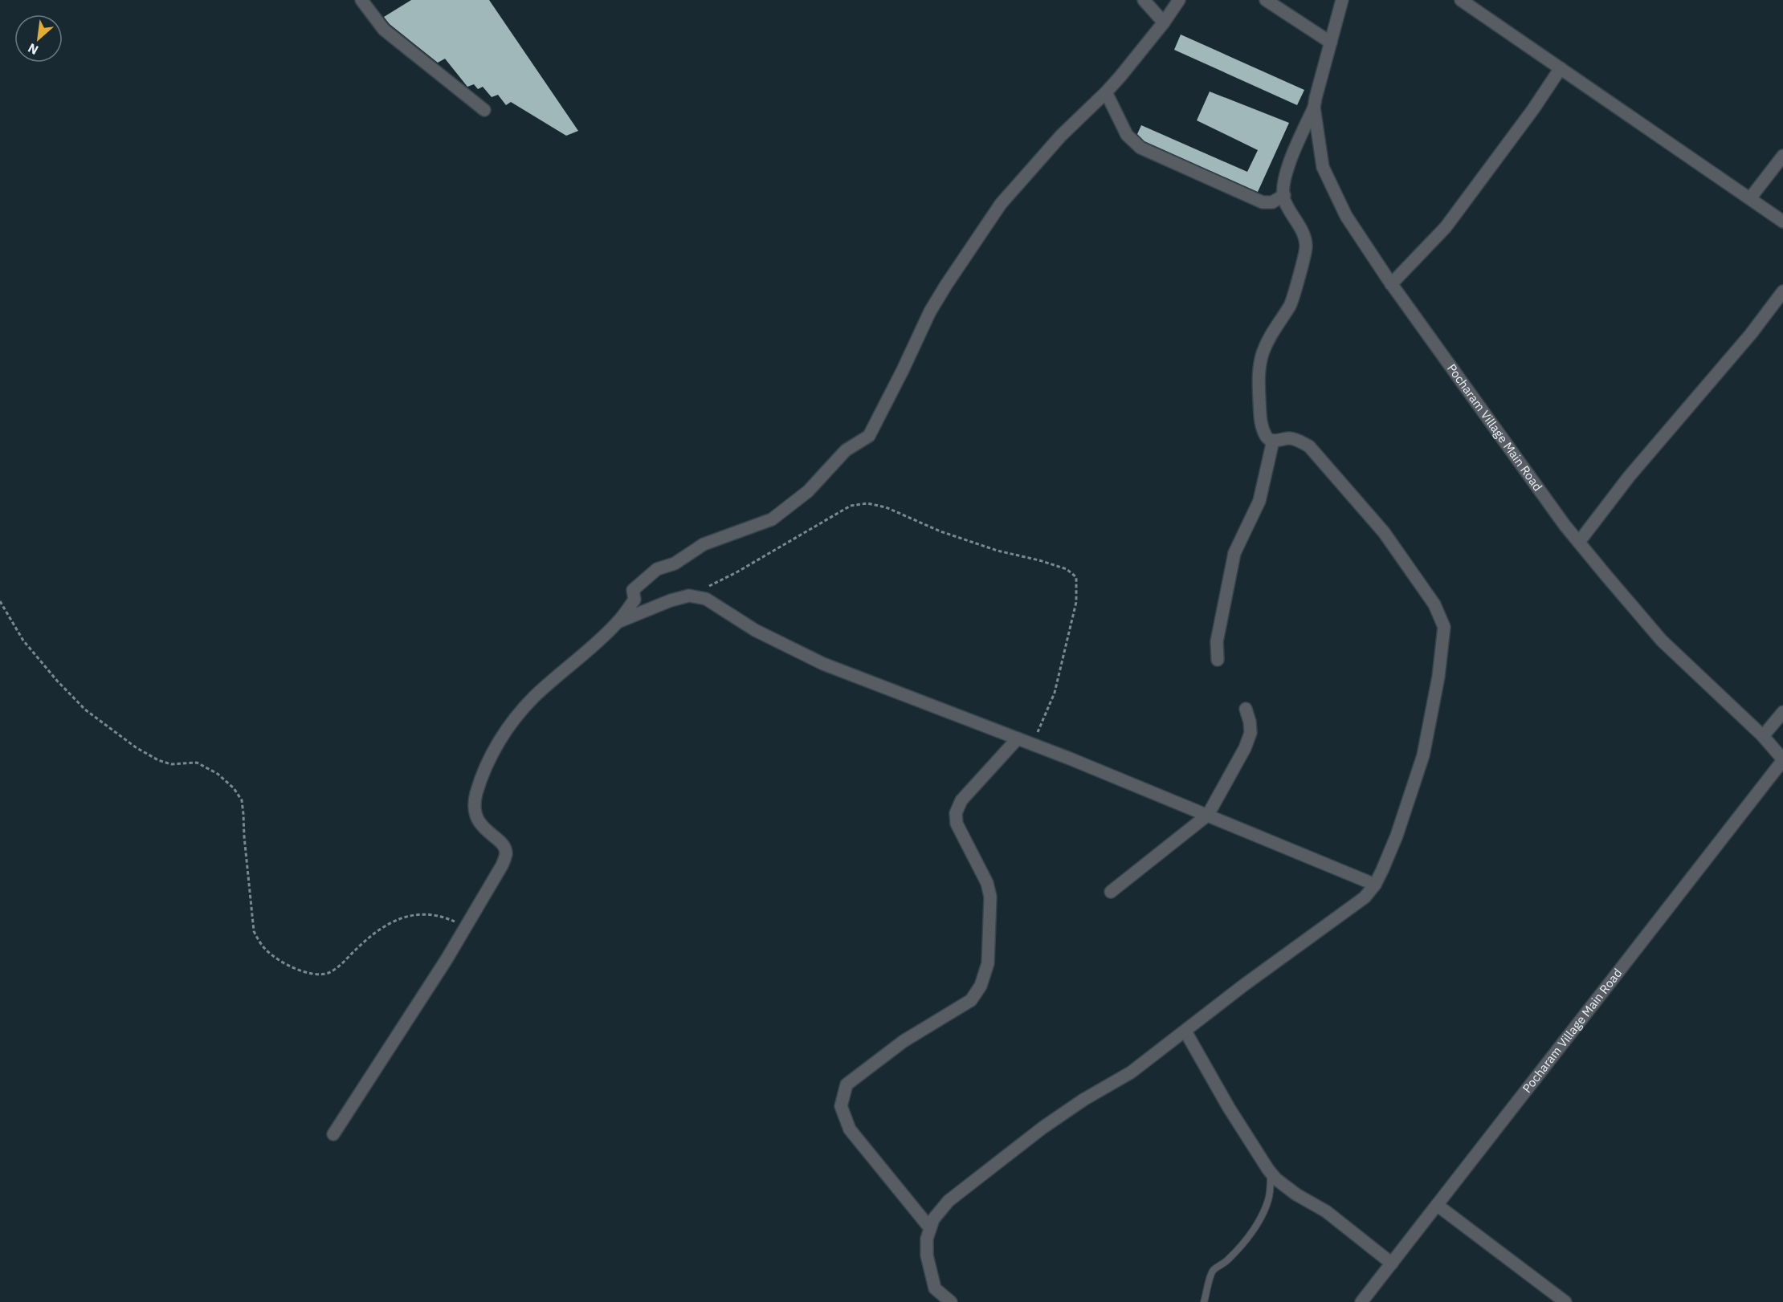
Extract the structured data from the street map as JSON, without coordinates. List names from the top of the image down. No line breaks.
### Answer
{"streets":{"street":["Pocharam Village Main Road"]},"north":"bottom left"}
